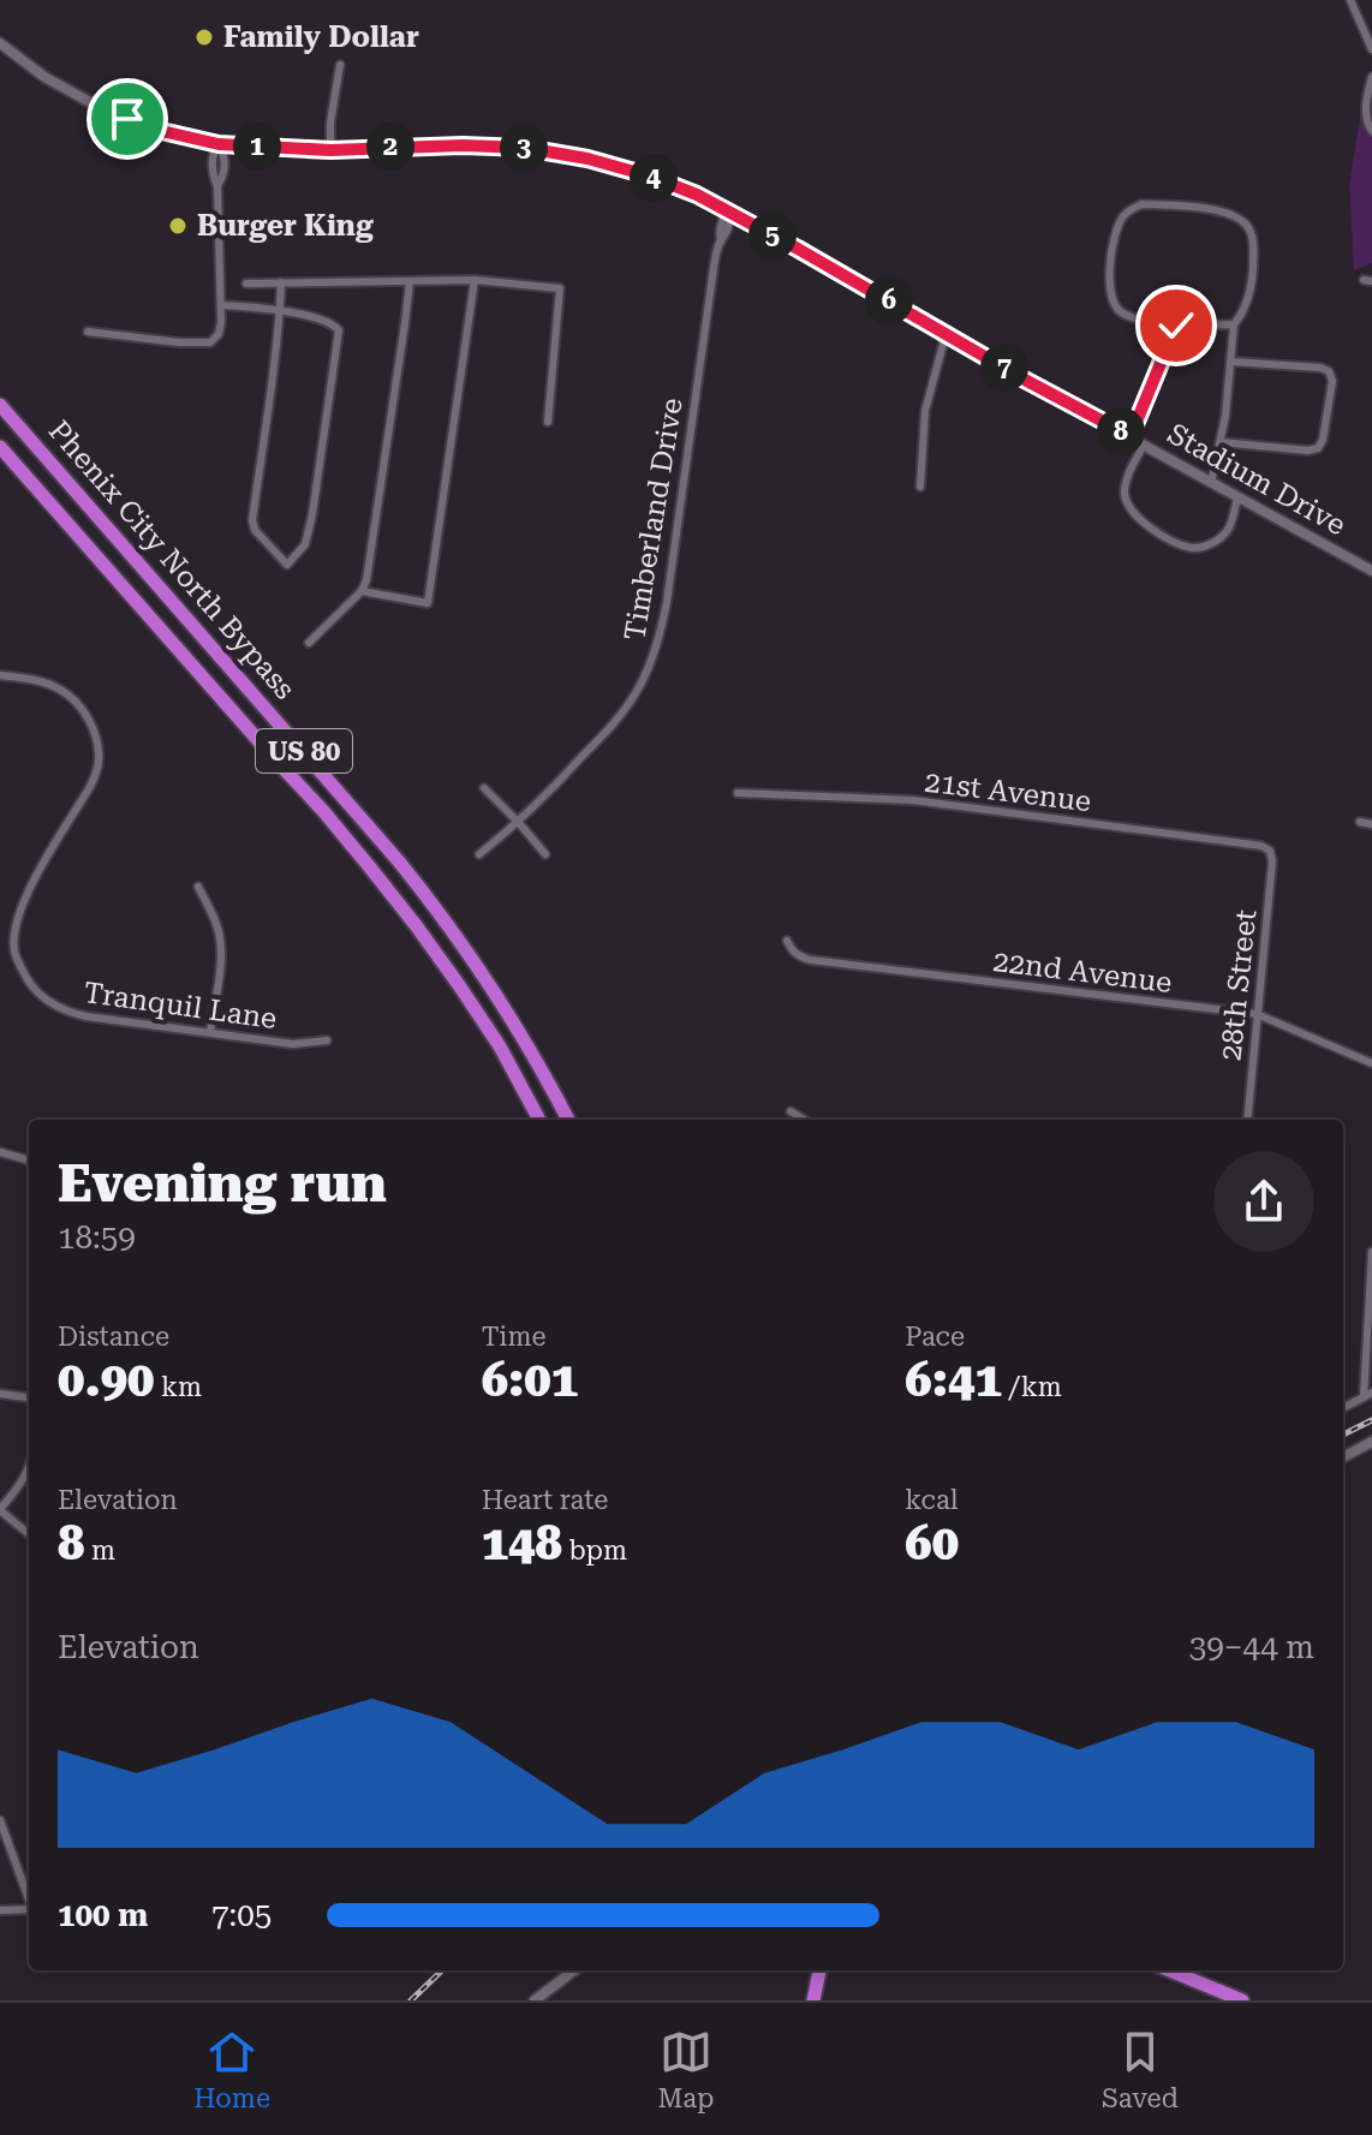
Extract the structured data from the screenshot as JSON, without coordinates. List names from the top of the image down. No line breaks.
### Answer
{"streets":{"highway":["Phenix City North Bypass","US 80"],"street":["Stadium Drive","Timberland Drive","21st Avenue","22nd Avenue","28th Street","Tranquil Lane"]},"crossings":[["Stadium Drive","Timberland Drive"],["21st Avenue","28th Street"],["22nd Avenue","28th Street"]],"places":["Family Dollar","Burger King"],"page":{"pins":["1","2","3","4","5","6","7","8"],"heading":["Evening run","18:59"],"stats":[["Distance","0.90 km"],["Time","6:01"],["Pace","6:41 /km"],["Elevation","8 m"],["Heart rate","148 bpm"],["kcal","60"]],"chart":["Elevation","39–44 m"],"list":[{"name":"100 m","note":"7:05"}],"tabs":["Home","Map","Saved"]}}
